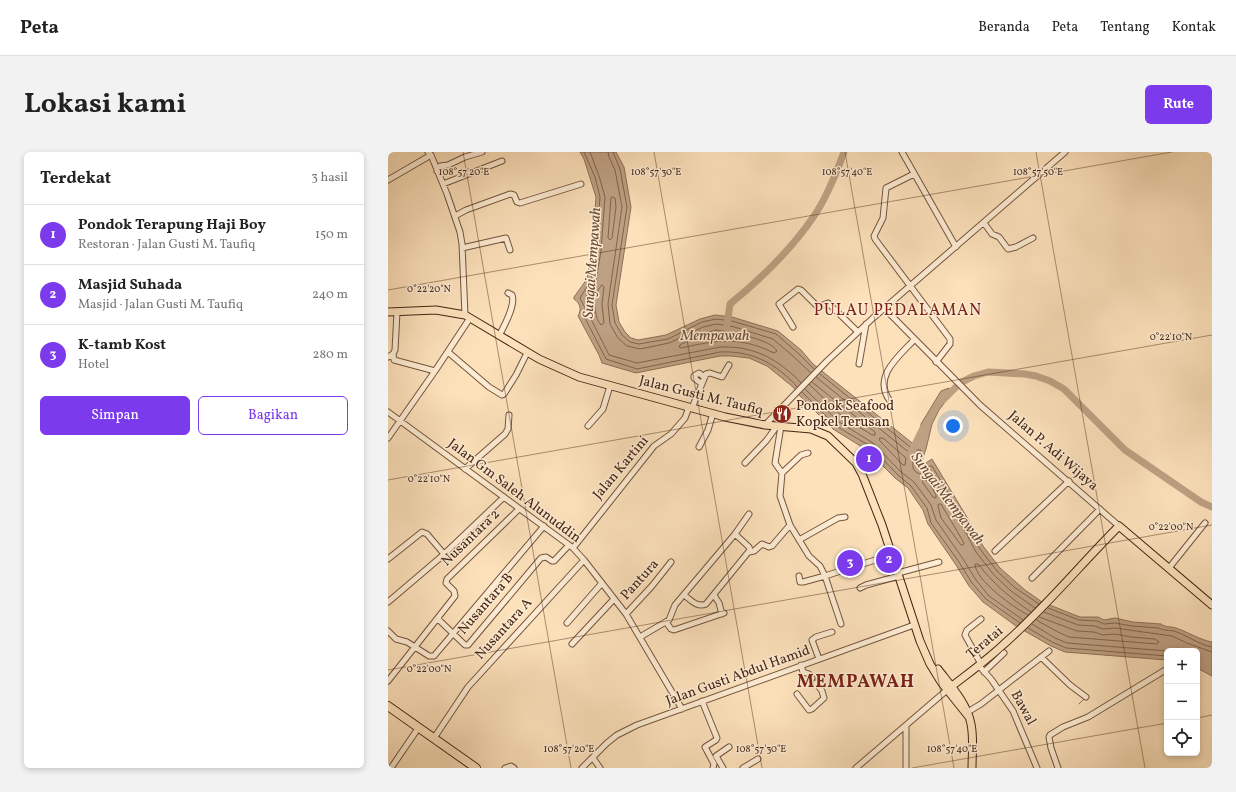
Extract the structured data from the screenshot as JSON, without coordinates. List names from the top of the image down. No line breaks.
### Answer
{"streets":{"main road":["Jalan Gusti M. Taufiq","Jalan P. Adi Wijaya","Teratai"],"street":["Jalan Kartini","Jalan Gm Saleh Alunuddin","Nusantara 2","Pantura","Nusantara B","Nusantara A","Jalan Gusti Abdul Hamid","Bawal"]},"crossings":[["Jalan Gusti M. Taufiq","Jalan Kartini"],["Jalan Gusti M. Taufiq","Teratai"],["Jalan Gusti M. Taufiq","Jalan Gusti Abdul Hamid"],["Jalan P. Adi Wijaya","Teratai"],["Jalan Kartini","Jalan Gm Saleh Alunuddin"],["Jalan Kartini","Nusantara B"],["Jalan Gm Saleh Alunuddin","Nusantara 2"],["Jalan Gm Saleh Alunuddin","Pantura"],["Jalan Gm Saleh Alunuddin","Nusantara B"],["Jalan Gm Saleh Alunuddin","Nusantara A"],["Jalan Gm Saleh Alunuddin","Jalan Gusti Abdul Hamid"],["Teratai","Bawal"]],"districts":["PULAU PEDALAMAN","MEMPAWAH"],"water":["Sungai Mempawah","Mempawah"],"places":{"restaurant":["Pondok Seafood Kopkel Terusan"]},"page":{"header":"Peta","nav":["Beranda","Peta","Tentang","Kontak"],"title":"Lokasi kami","buttons":["Rute",["Simpan","Bagikan"]],"heading":["Terdekat","3 hasil"],"list":[{"mark":"1","name":"Pondok Terapung Haji Boy","note":"Restoran · Jalan Gusti M. Taufiq","value":"150 m"},{"mark":"2","name":"Masjid Suhada","note":"Masjid · Jalan Gusti M. Taufiq","value":"240 m"},{"mark":"3","name":"K-tamb Kost","note":"Hotel","value":"280 m"}],"pins":["1","2","3"],"map_buttons":["+","−"]},"coordinates":["108°57'20\"E","108°57'30\"E","108°57'40\"E","108°57'50\"E","0°22'20\"N","0°22'10\"N","0°22'00\"N"]}
